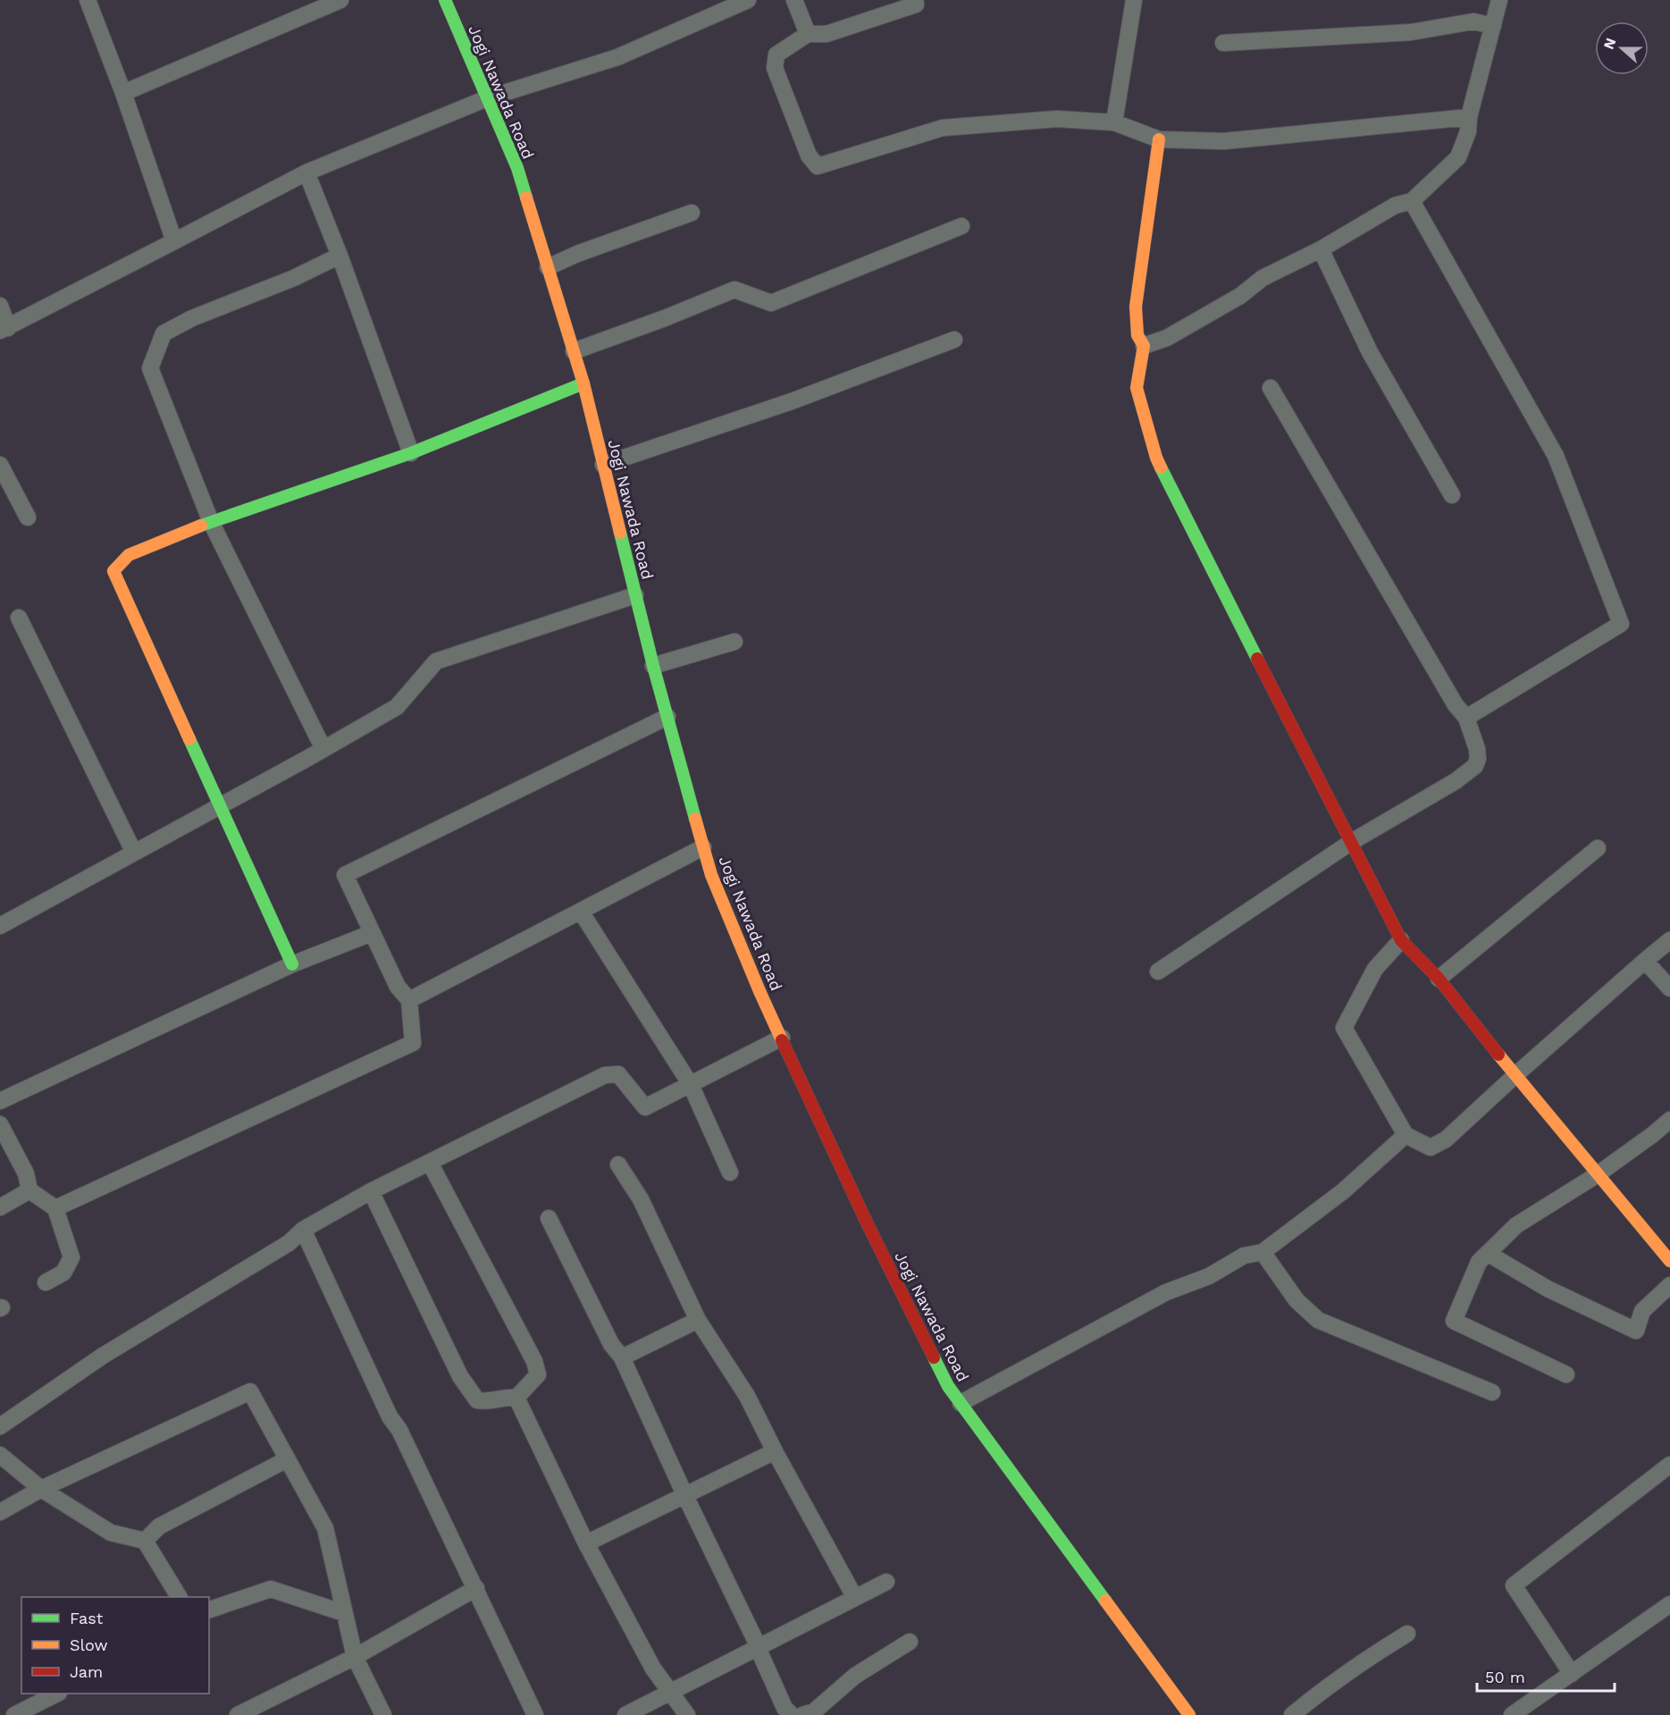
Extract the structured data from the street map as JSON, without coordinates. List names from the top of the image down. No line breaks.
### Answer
{"streets":{"street":["Jogi Nawada Road"]},"legend":["Fast","Slow","Jam"],"scale_bar":"50 m","north":"left"}
